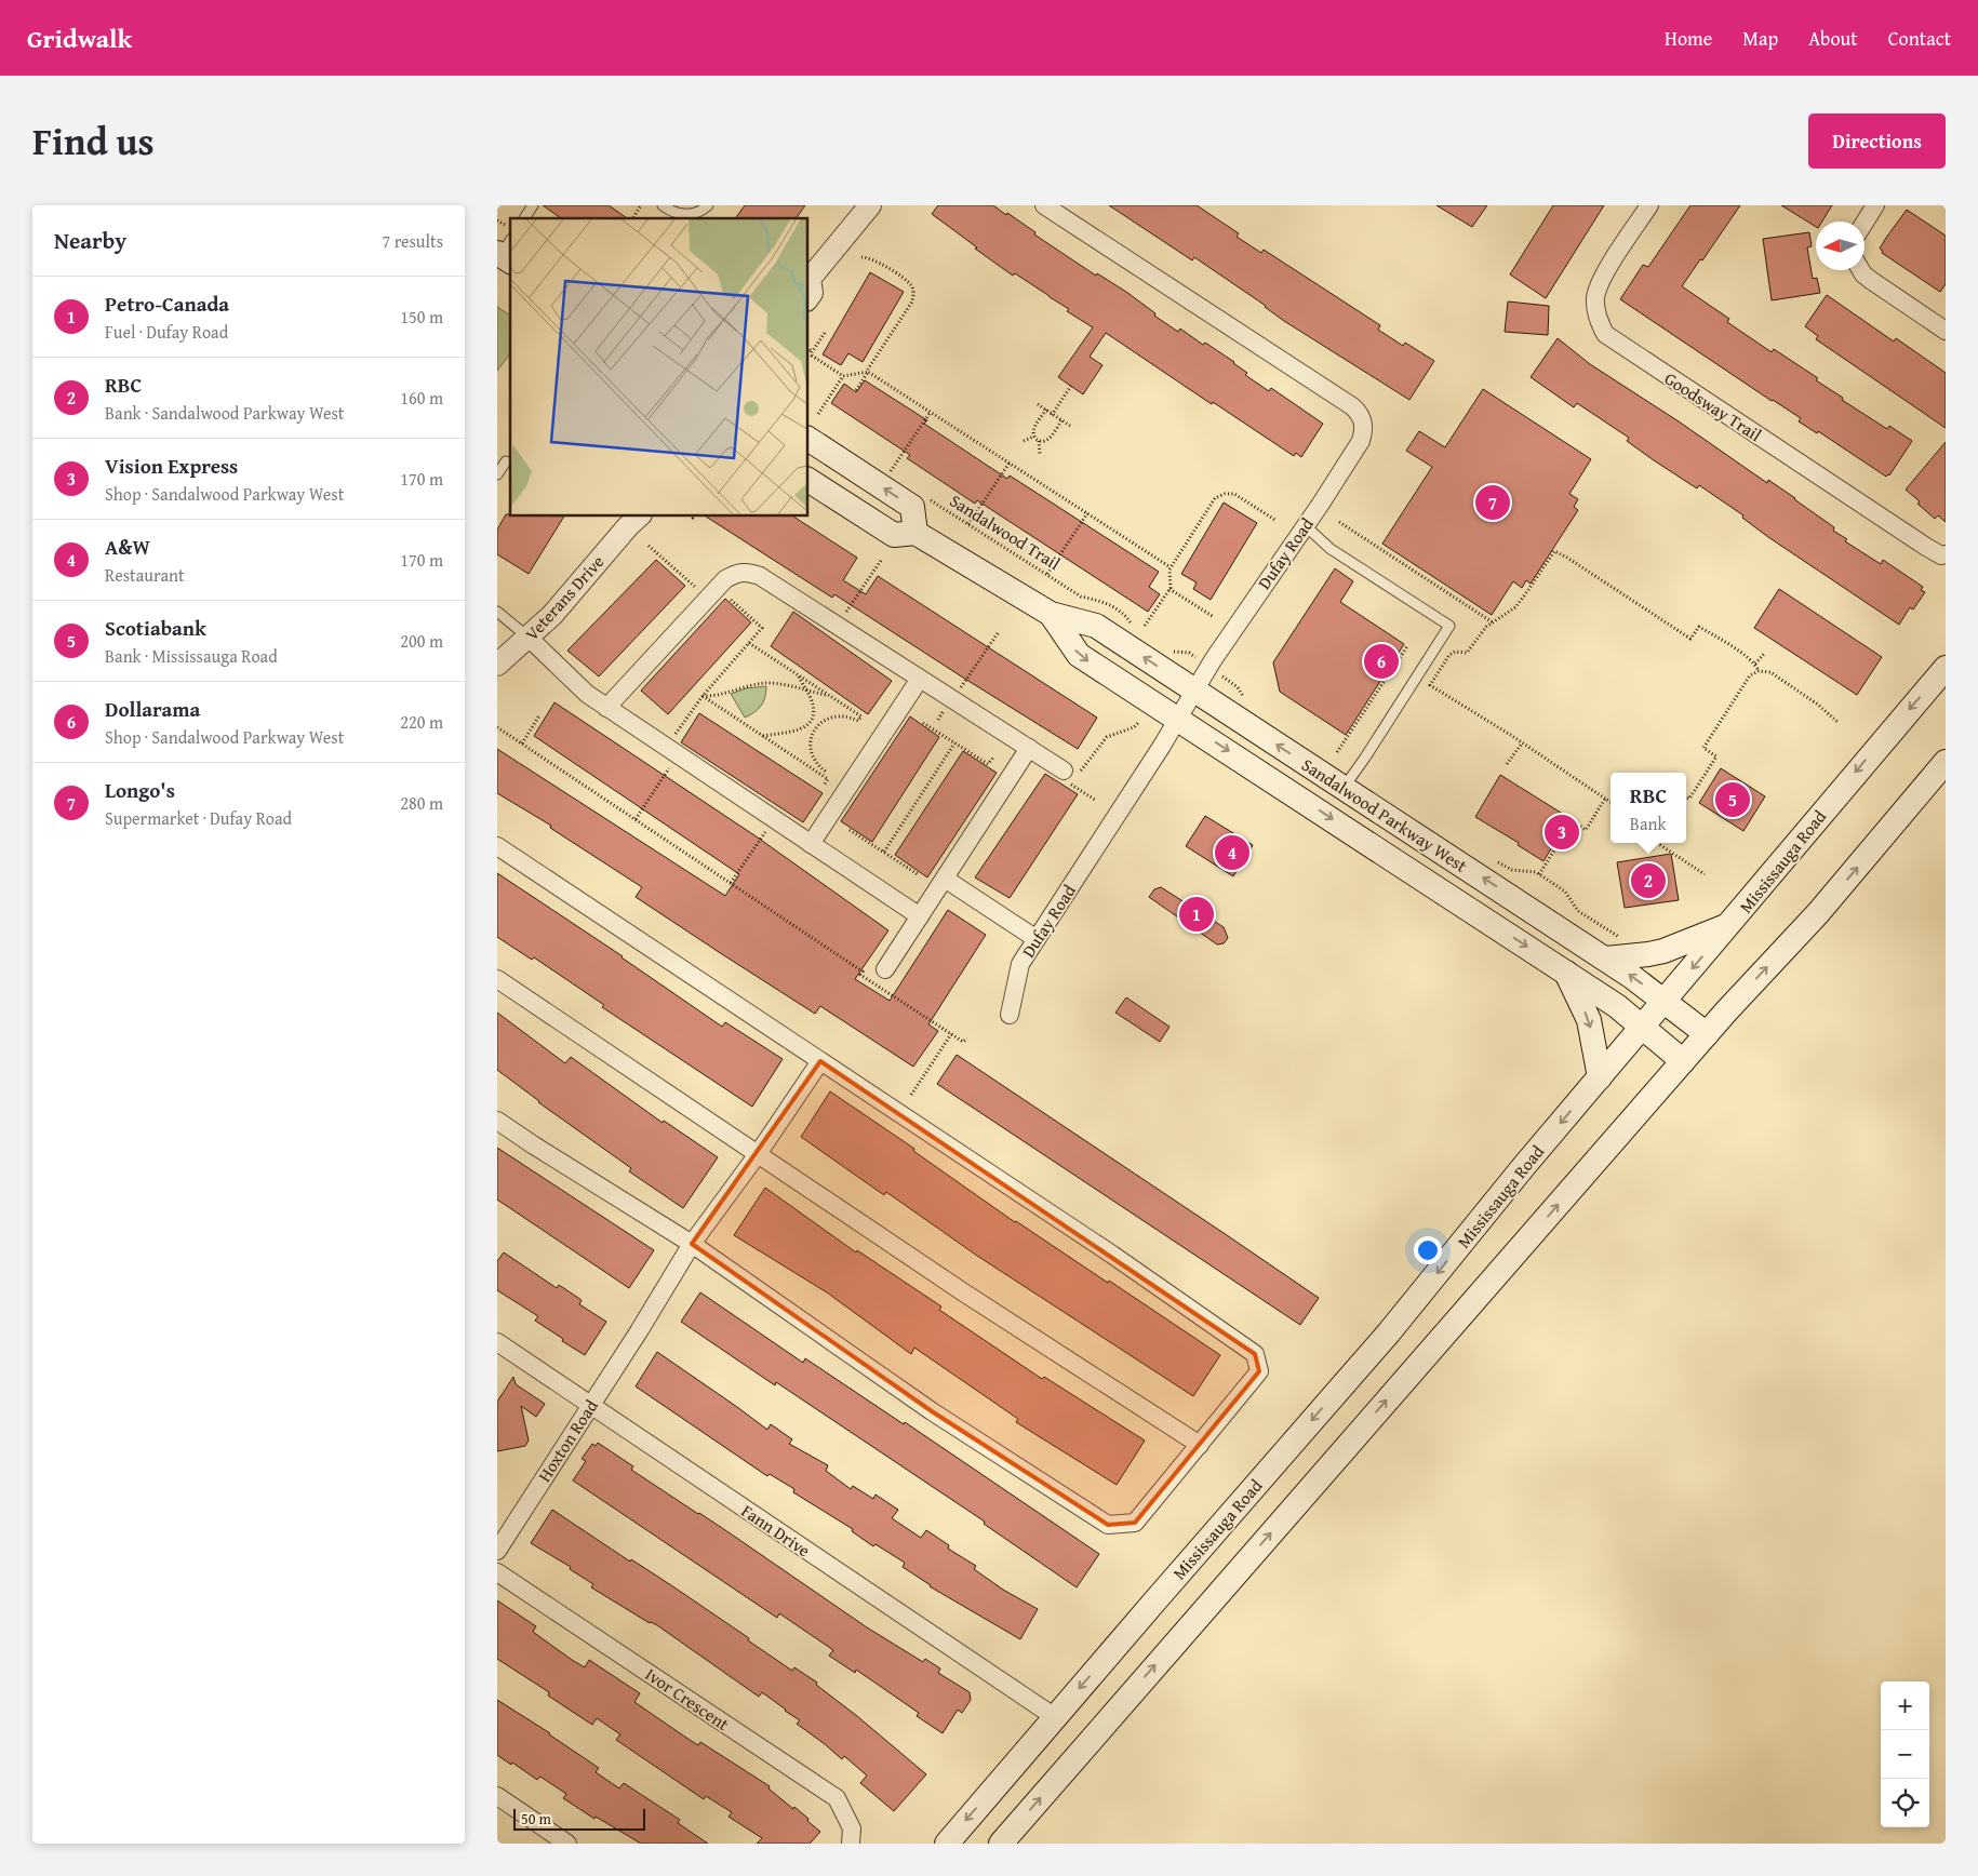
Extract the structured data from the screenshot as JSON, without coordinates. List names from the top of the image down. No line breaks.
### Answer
{"streets":{"main road":["Sandalwood Parkway West","Mississauga Road"],"street":["Goodsway Trail","Dufay Road","Veterans Drive","Hoxton Road","Fann Drive","Ivor Crescent"],"path":["Sandalwood Trail"]},"crossings":[["Dufay Road","Sandalwood Parkway West"],["Sandalwood Parkway West","Mississauga Road"],["Mississauga Road","Fann Drive"],["Hoxton Road","Fann Drive"]],"scale_bar":"50 m","north":"left","page":{"header":"Gridwalk","nav":["Home","Map","About","Contact"],"title":"Find us","buttons":"Directions","heading":["Nearby","7 results"],"list":[{"mark":"1","name":"Petro-Canada","note":"Fuel · Dufay Road","value":"150 m"},{"mark":"2","name":"RBC","note":"Bank · Sandalwood Parkway West","value":"160 m"},{"mark":"3","name":"Vision Express","note":"Shop · Sandalwood Parkway West","value":"170 m"},{"mark":"4","name":"A&W","note":"Restaurant","value":"170 m"},{"mark":"5","name":"Scotiabank","note":"Bank · Mississauga Road","value":"200 m"},{"mark":"6","name":"Dollarama","note":"Shop · Sandalwood Parkway West","value":"220 m"},{"mark":"7","name":"Longo's","note":"Supermarket · Dufay Road","value":"280 m"}],"pins":["7","6","5","3","4","2","1"],"popup":["RBC","Bank"],"map_buttons":["+","−"],"scale":"50 m"}}
